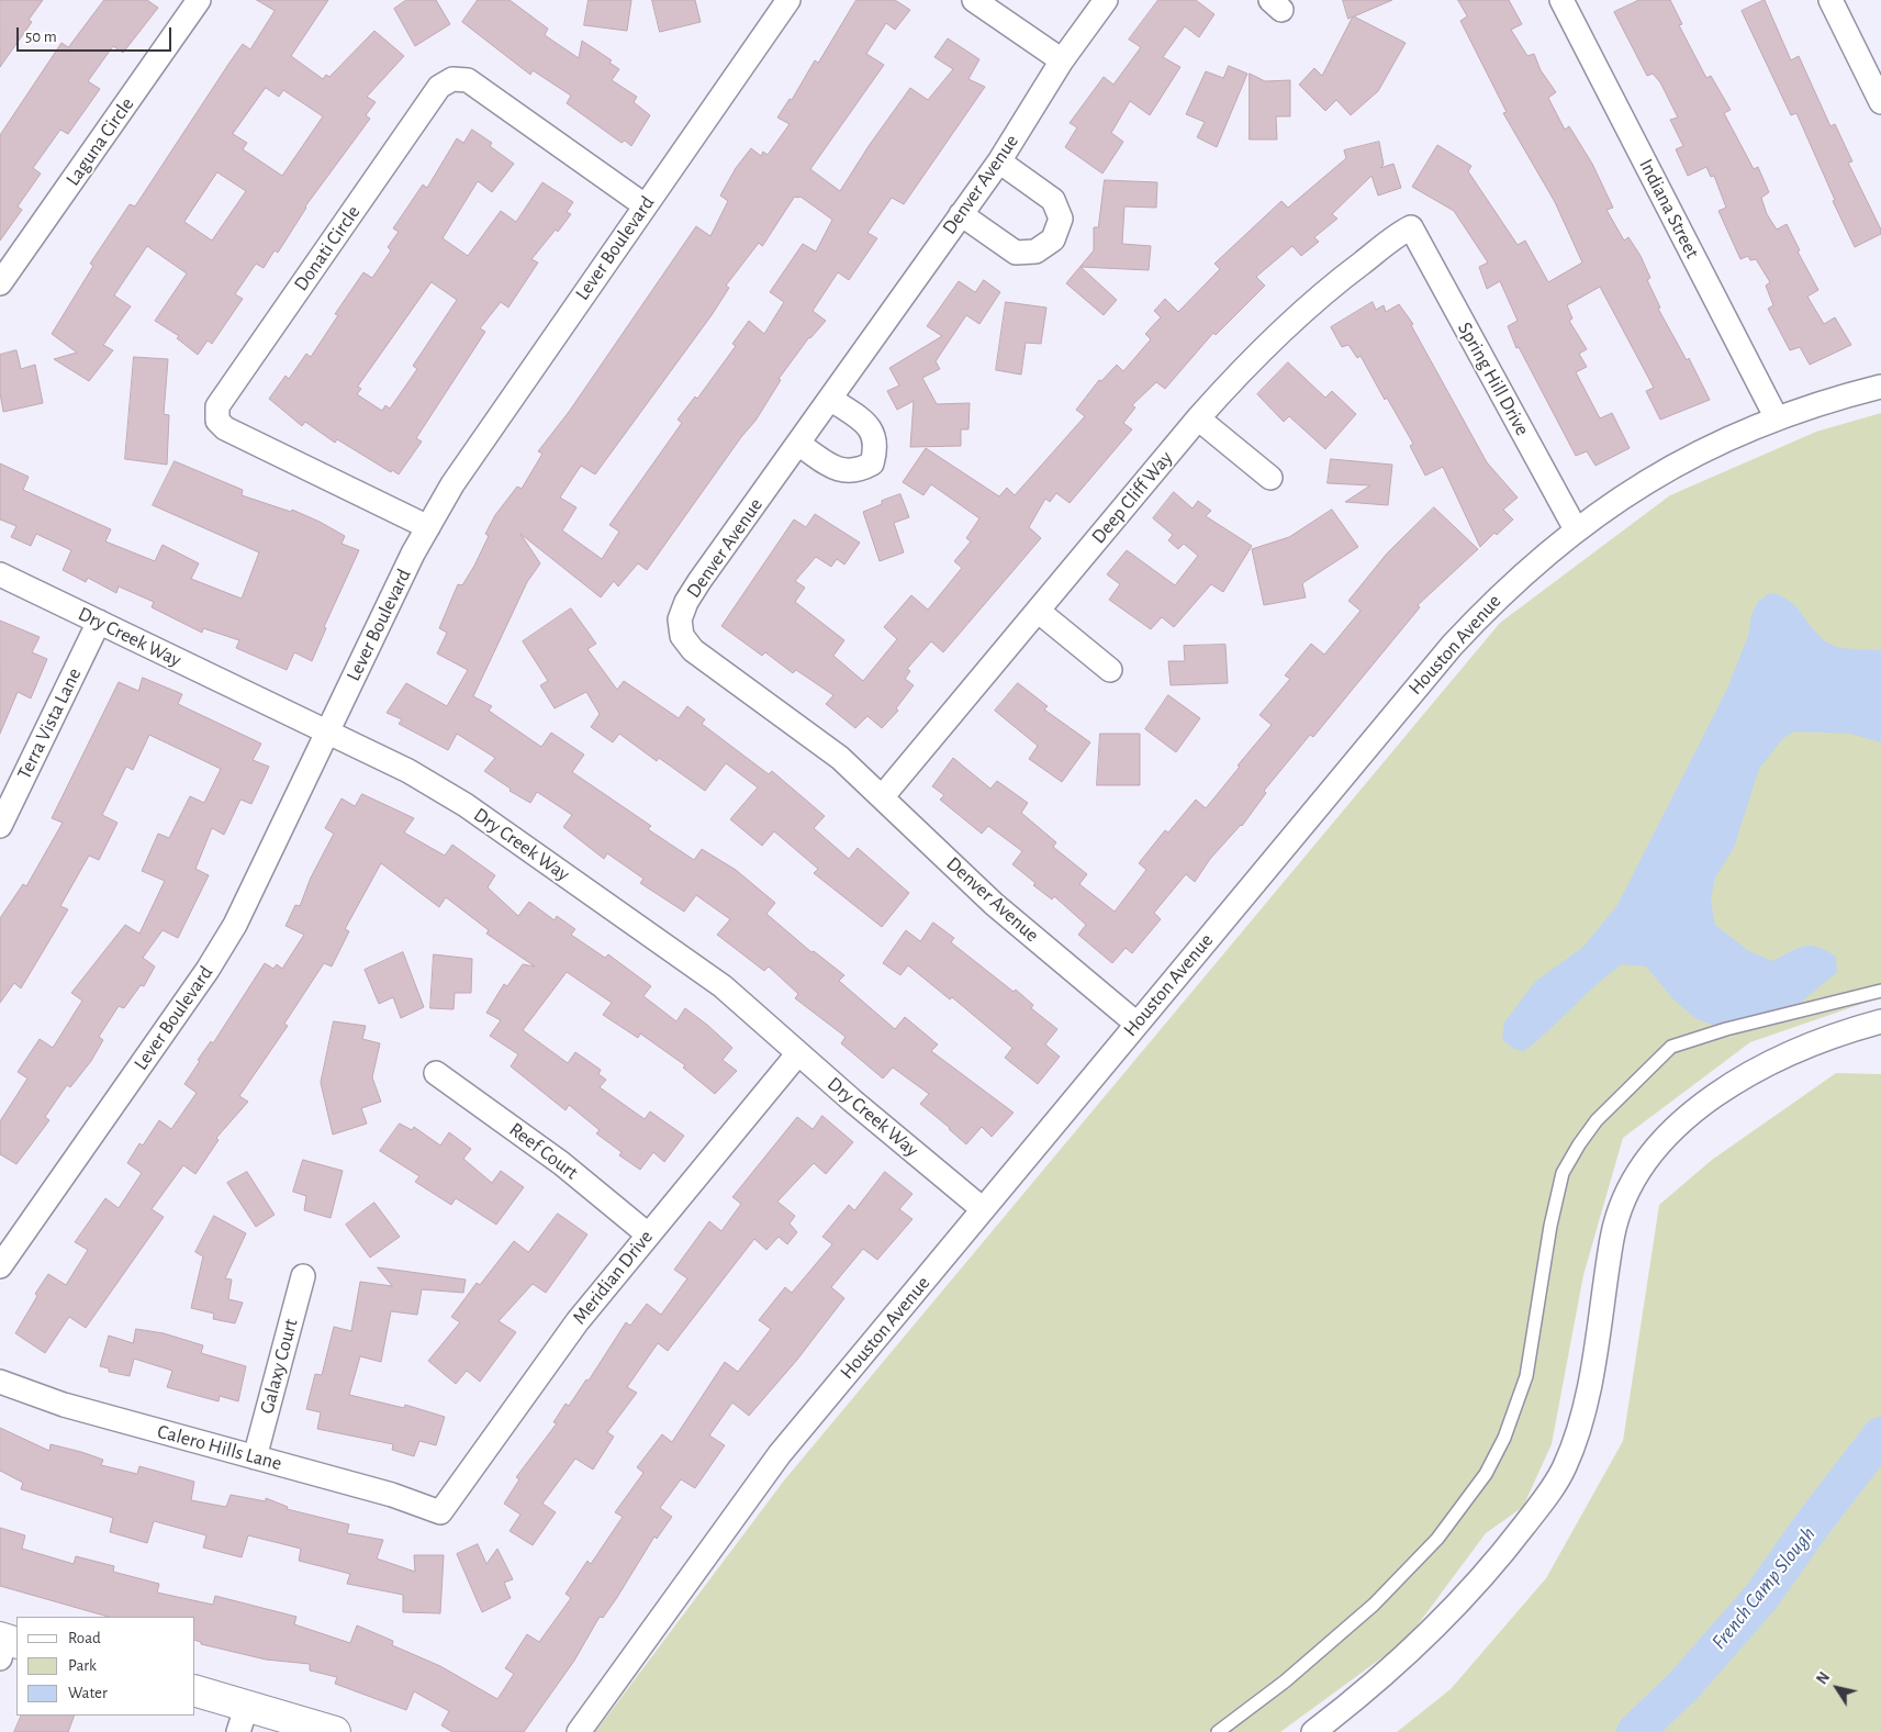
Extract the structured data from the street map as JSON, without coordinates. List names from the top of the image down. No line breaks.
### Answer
{"streets":{"street":["Laguna Circle","Denver Avenue","Indiana Street","Donati Circle","Lever Boulevard","Spring Hill Drive","Deep Cliff Way","Dry Creek Way","Houston Avenue","Terra Vista Lane","Reef Court","Meridian Drive","Galaxy Court","Calero Hills Lane"]},"crossings":[["Denver Avenue","Deep Cliff Way"],["Denver Avenue","Houston Avenue"],["Indiana Street","Houston Avenue"],["Donati Circle","Lever Boulevard"],["Lever Boulevard","Dry Creek Way"],["Spring Hill Drive","Deep Cliff Way"],["Spring Hill Drive","Houston Avenue"],["Dry Creek Way","Houston Avenue"],["Dry Creek Way","Terra Vista Lane"],["Dry Creek Way","Meridian Drive"],["Reef Court","Meridian Drive"],["Meridian Drive","Calero Hills Lane"],["Galaxy Court","Calero Hills Lane"]],"water":["French Camp Slough"],"legend":["Road","Park","Water"],"scale_bar":"50 m","north":"top left"}
